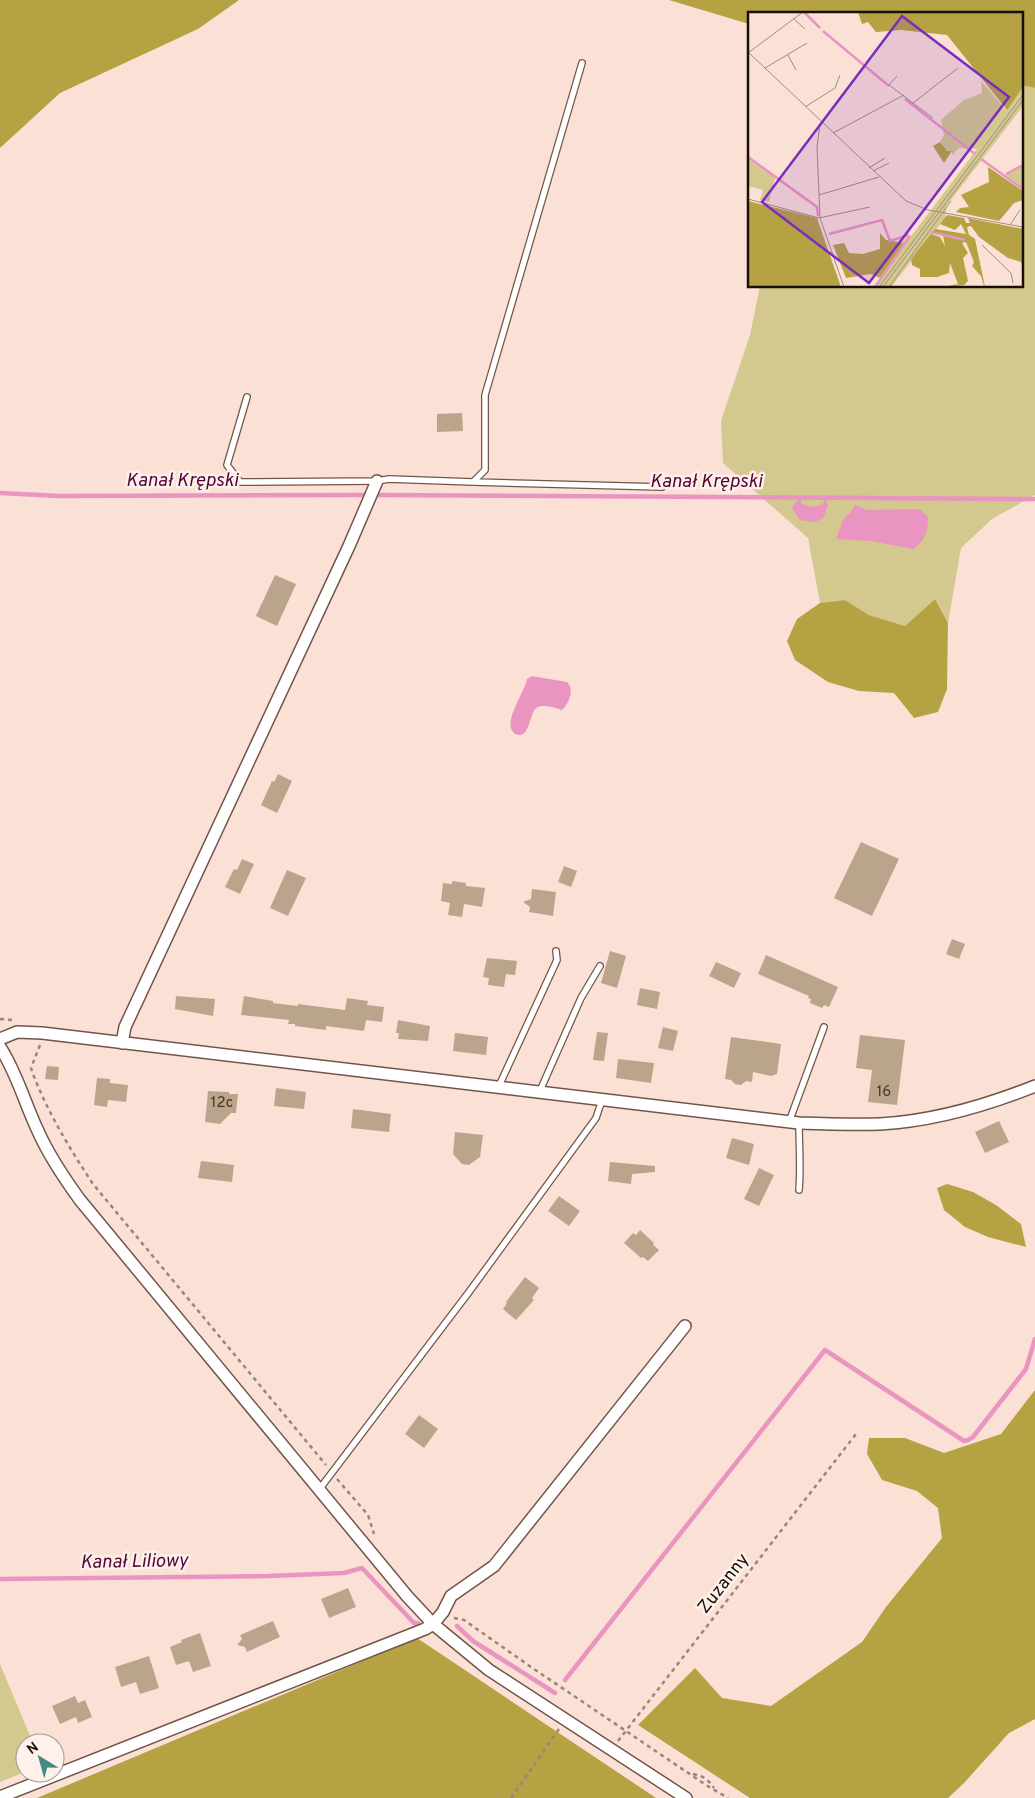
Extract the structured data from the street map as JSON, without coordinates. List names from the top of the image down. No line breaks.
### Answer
{"streets":{"path":["Zuzanny"]},"water":["Kanał Krępski","Kanał Liliowy"],"house_numbers":["16","12c"],"north":"top left"}
